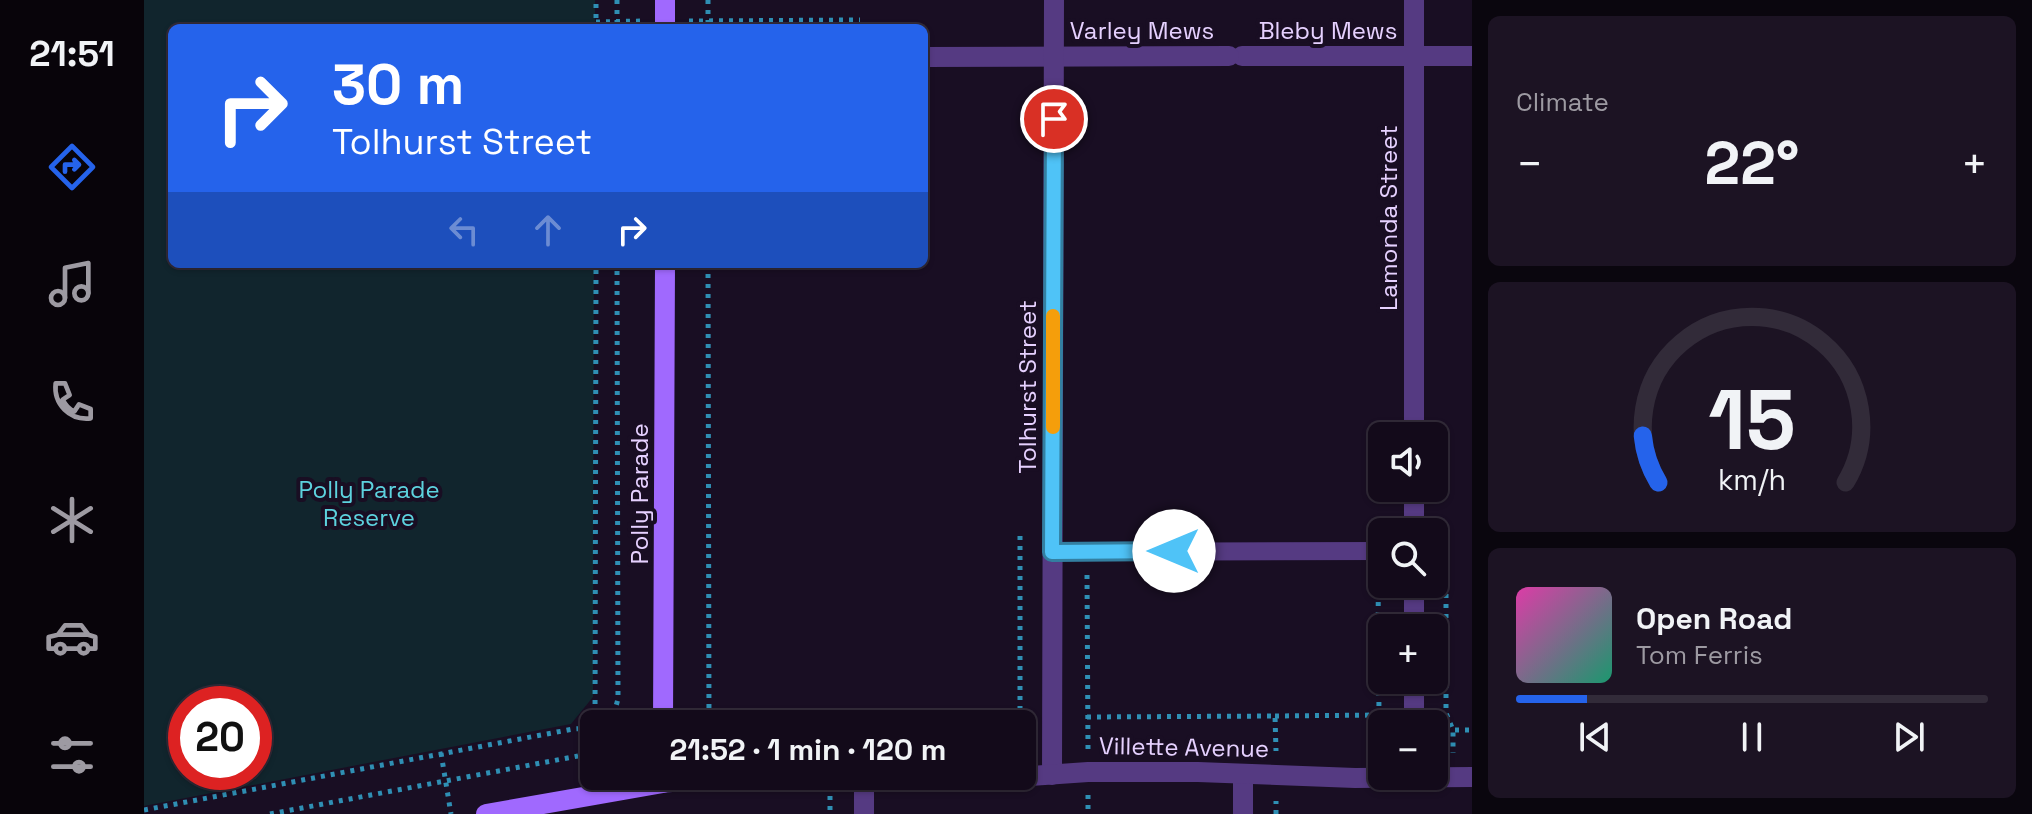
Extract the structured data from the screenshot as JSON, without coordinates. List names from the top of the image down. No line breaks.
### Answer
{"streets":{"street":["Varley Mews","Bleby Mews","Lamonda Street","Tolhurst Street","Polly Parade","Villette Avenue"]},"crossings":[["Varley Mews","Bleby Mews"],["Varley Mews","Tolhurst Street"],["Bleby Mews","Lamonda Street"],["Tolhurst Street","Villette Avenue"]],"parks":["Polly Parade Reserve"],"page":{"tabs":"21:51","tile":"Climate","turn":["30 m","Tolhurst Street"],"heat":["−","22°","+"],"map_buttons":["+","−"],"song":["Open Road","Tom Ferris"],"limit":"20","trip":"21:52 · 1 min · 120 m","gauge":["15","km/h"]}}
